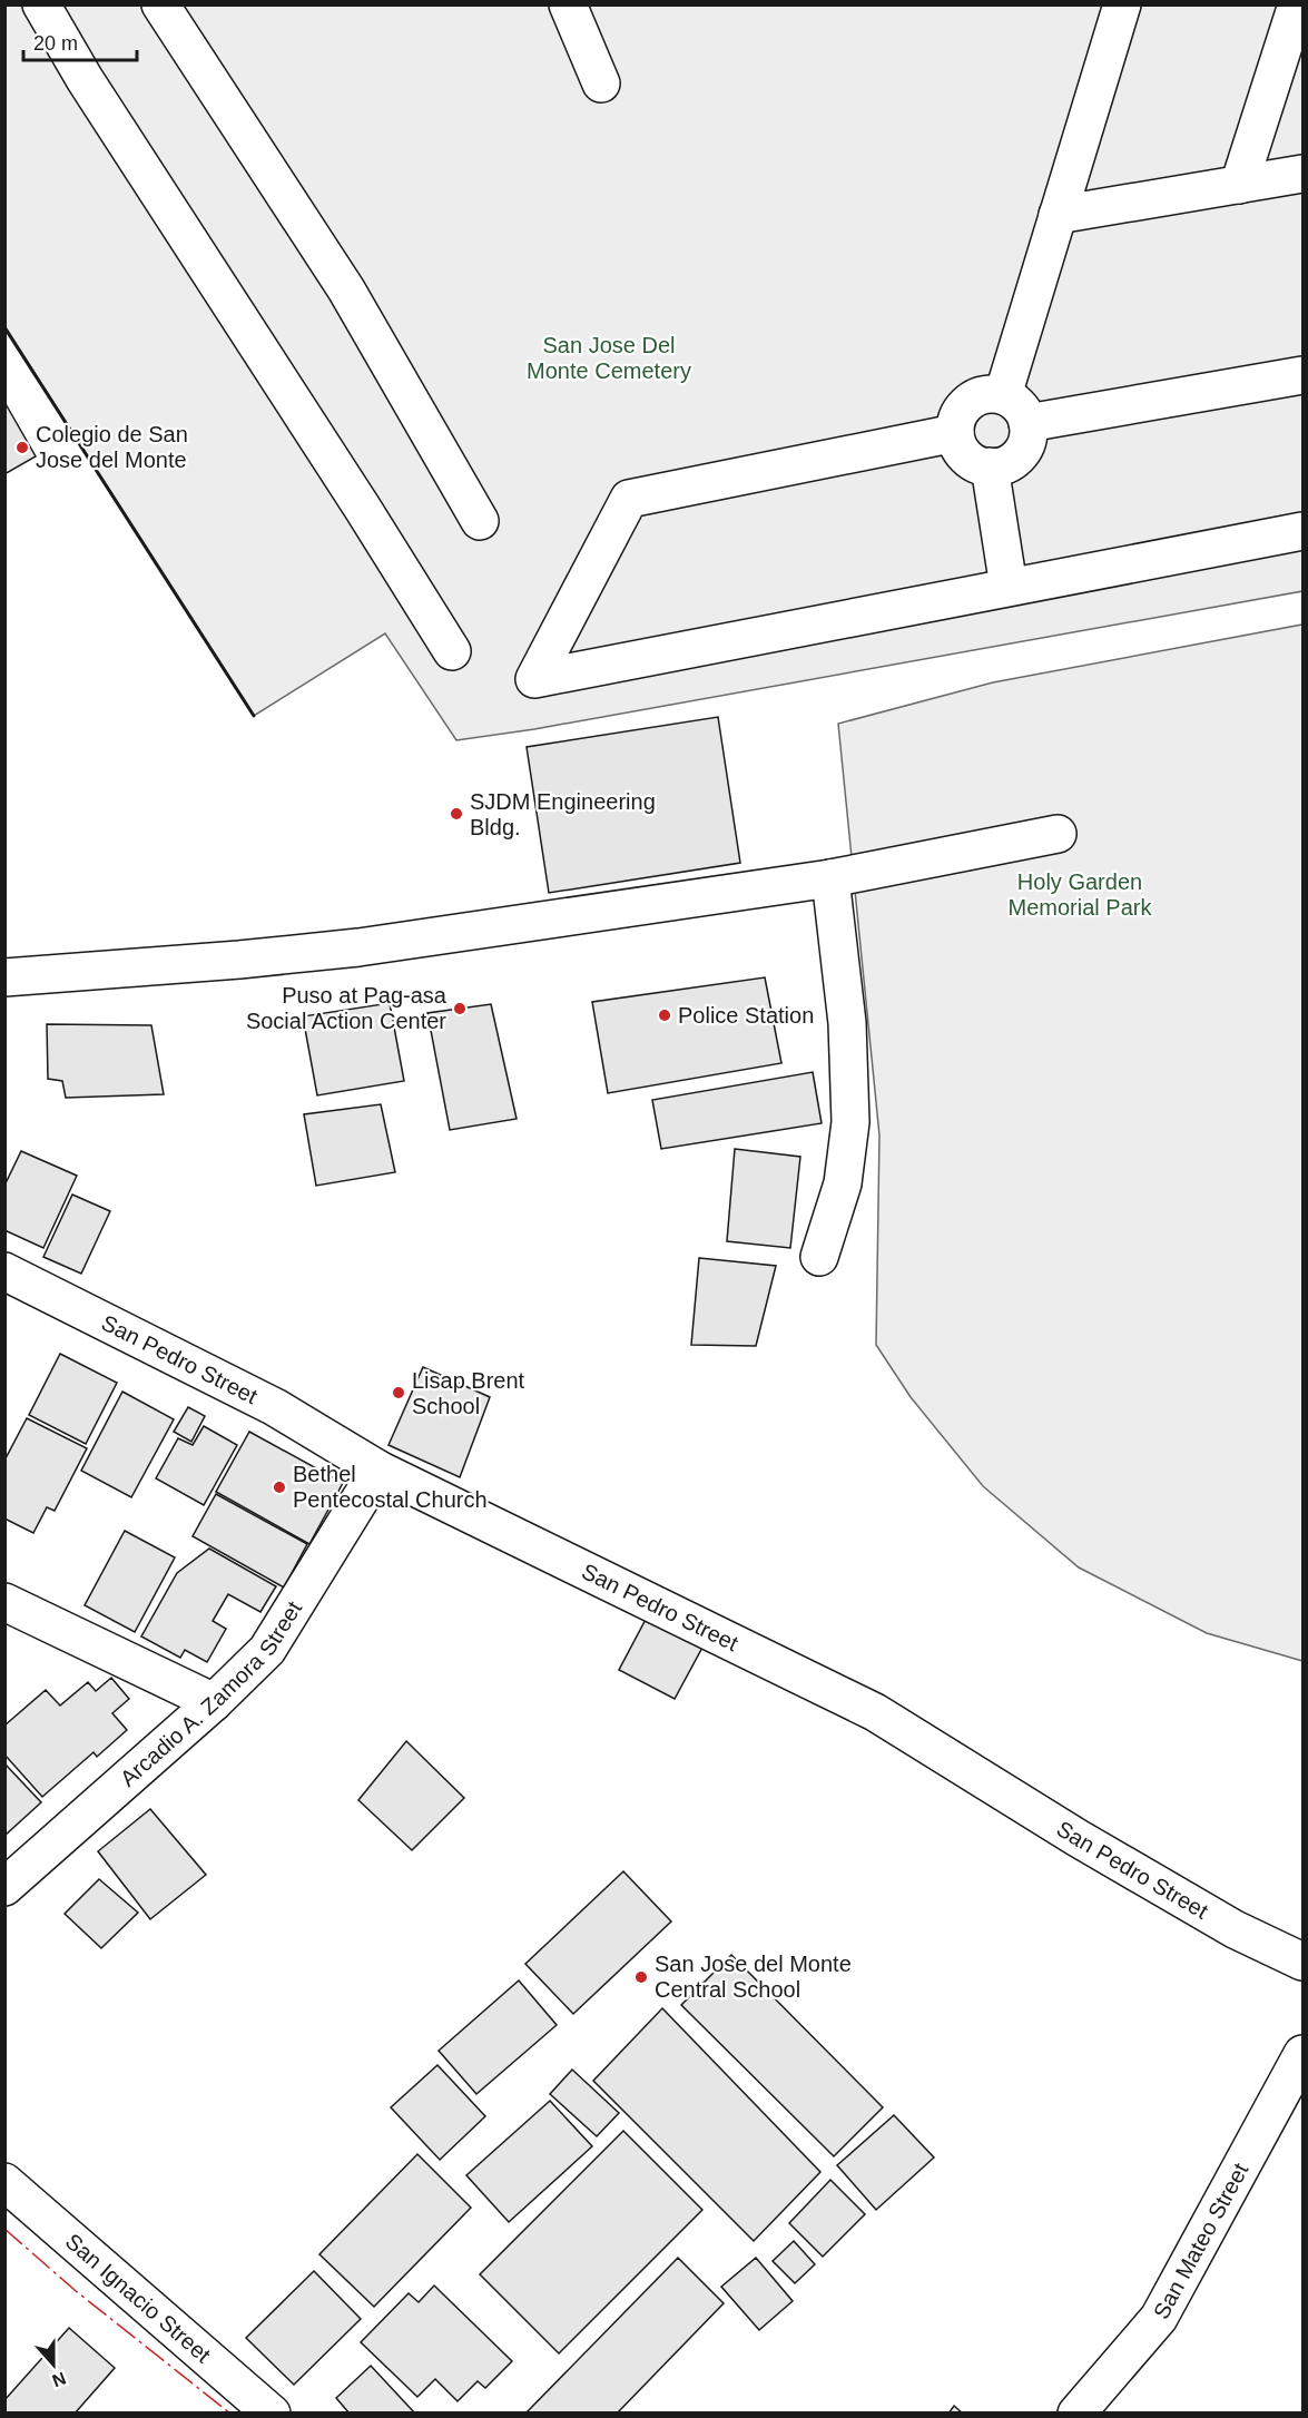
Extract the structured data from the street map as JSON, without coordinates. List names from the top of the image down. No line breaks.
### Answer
{"streets":{"street":["San Pedro Street","Arcadio A. Zamora Street","San Mateo Street","San Ignacio Street"]},"crossings":[["San Pedro Street","Arcadio A. Zamora Street"]],"parks":["San Jose Del Monte Cemetery","Holy Garden Memorial Park"],"places":["Colegio de San Jose del Monte","SJDM Engineering Bldg.","Puso at Pag-asa Social Action Center","Police Station","Lisap Brent School","Bethel Pentecostal Church","San Jose del Monte Central School"],"scale_bar":"20 m","north":"bottom"}
